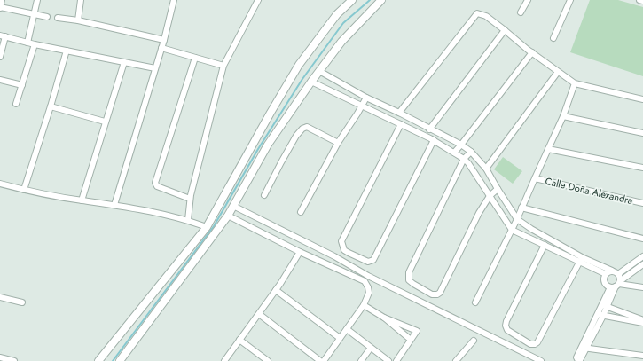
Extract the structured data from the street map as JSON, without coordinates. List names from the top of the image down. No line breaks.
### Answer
{"streets":{"street":["Calle Doña Alexandra"]}}
